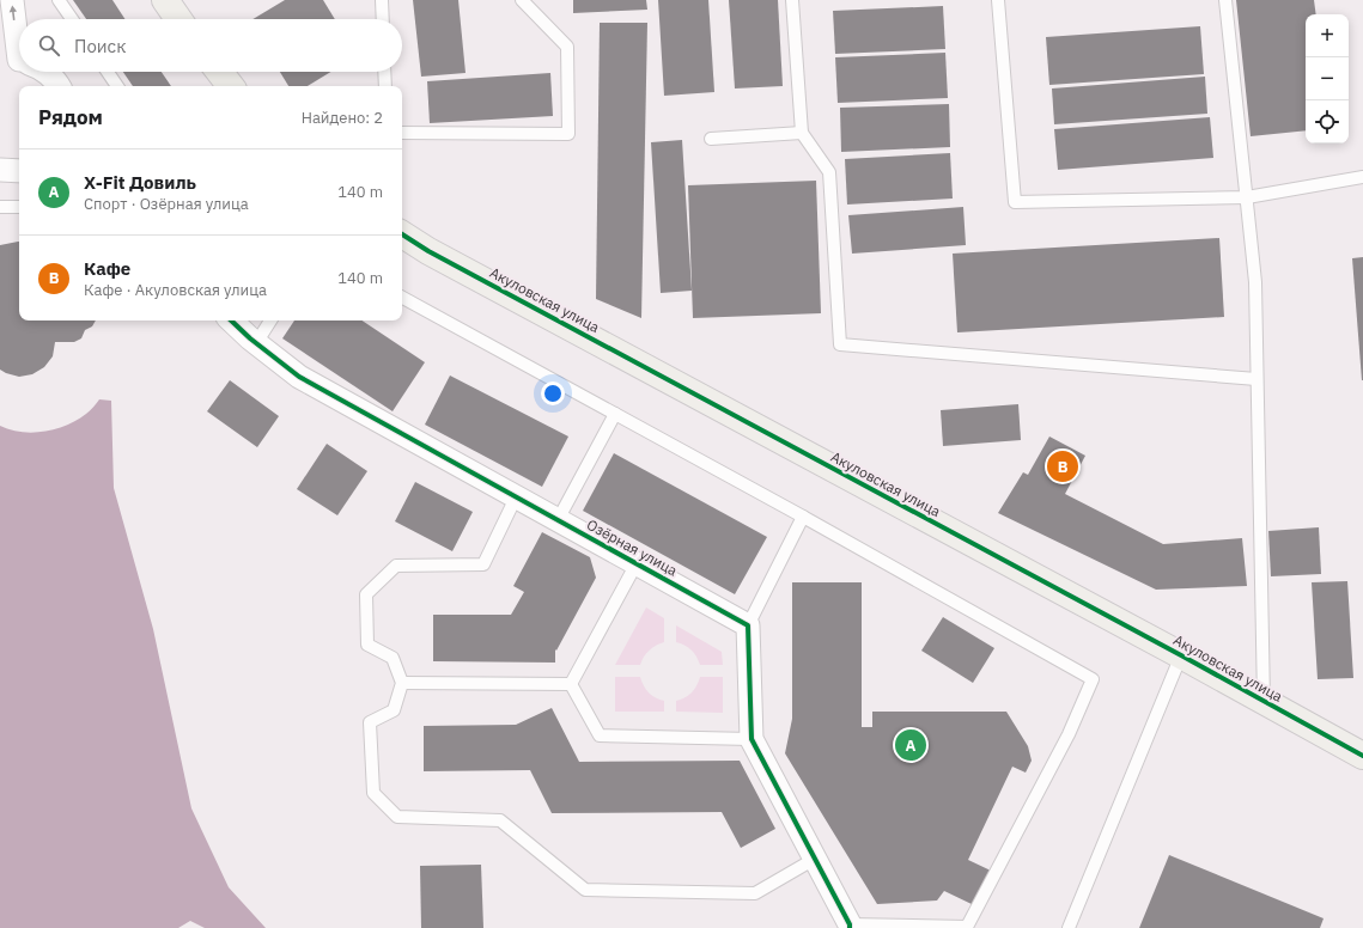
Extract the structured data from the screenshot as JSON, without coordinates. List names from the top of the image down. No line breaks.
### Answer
{"streets":{"street":["Акуловская улица","Озёрная улица"]},"page":{"map_buttons":["+","−"],"search":"Поиск","heading":["Рядом","Найдено: 2"],"list":[{"mark":"A","name":"X-Fit Довиль","note":"Спорт · Озёрная улица","value":"140 m"},{"mark":"B","name":"Кафе","note":"Кафе · Акуловская улица","value":"140 m"}],"pins":["B","A"]}}
